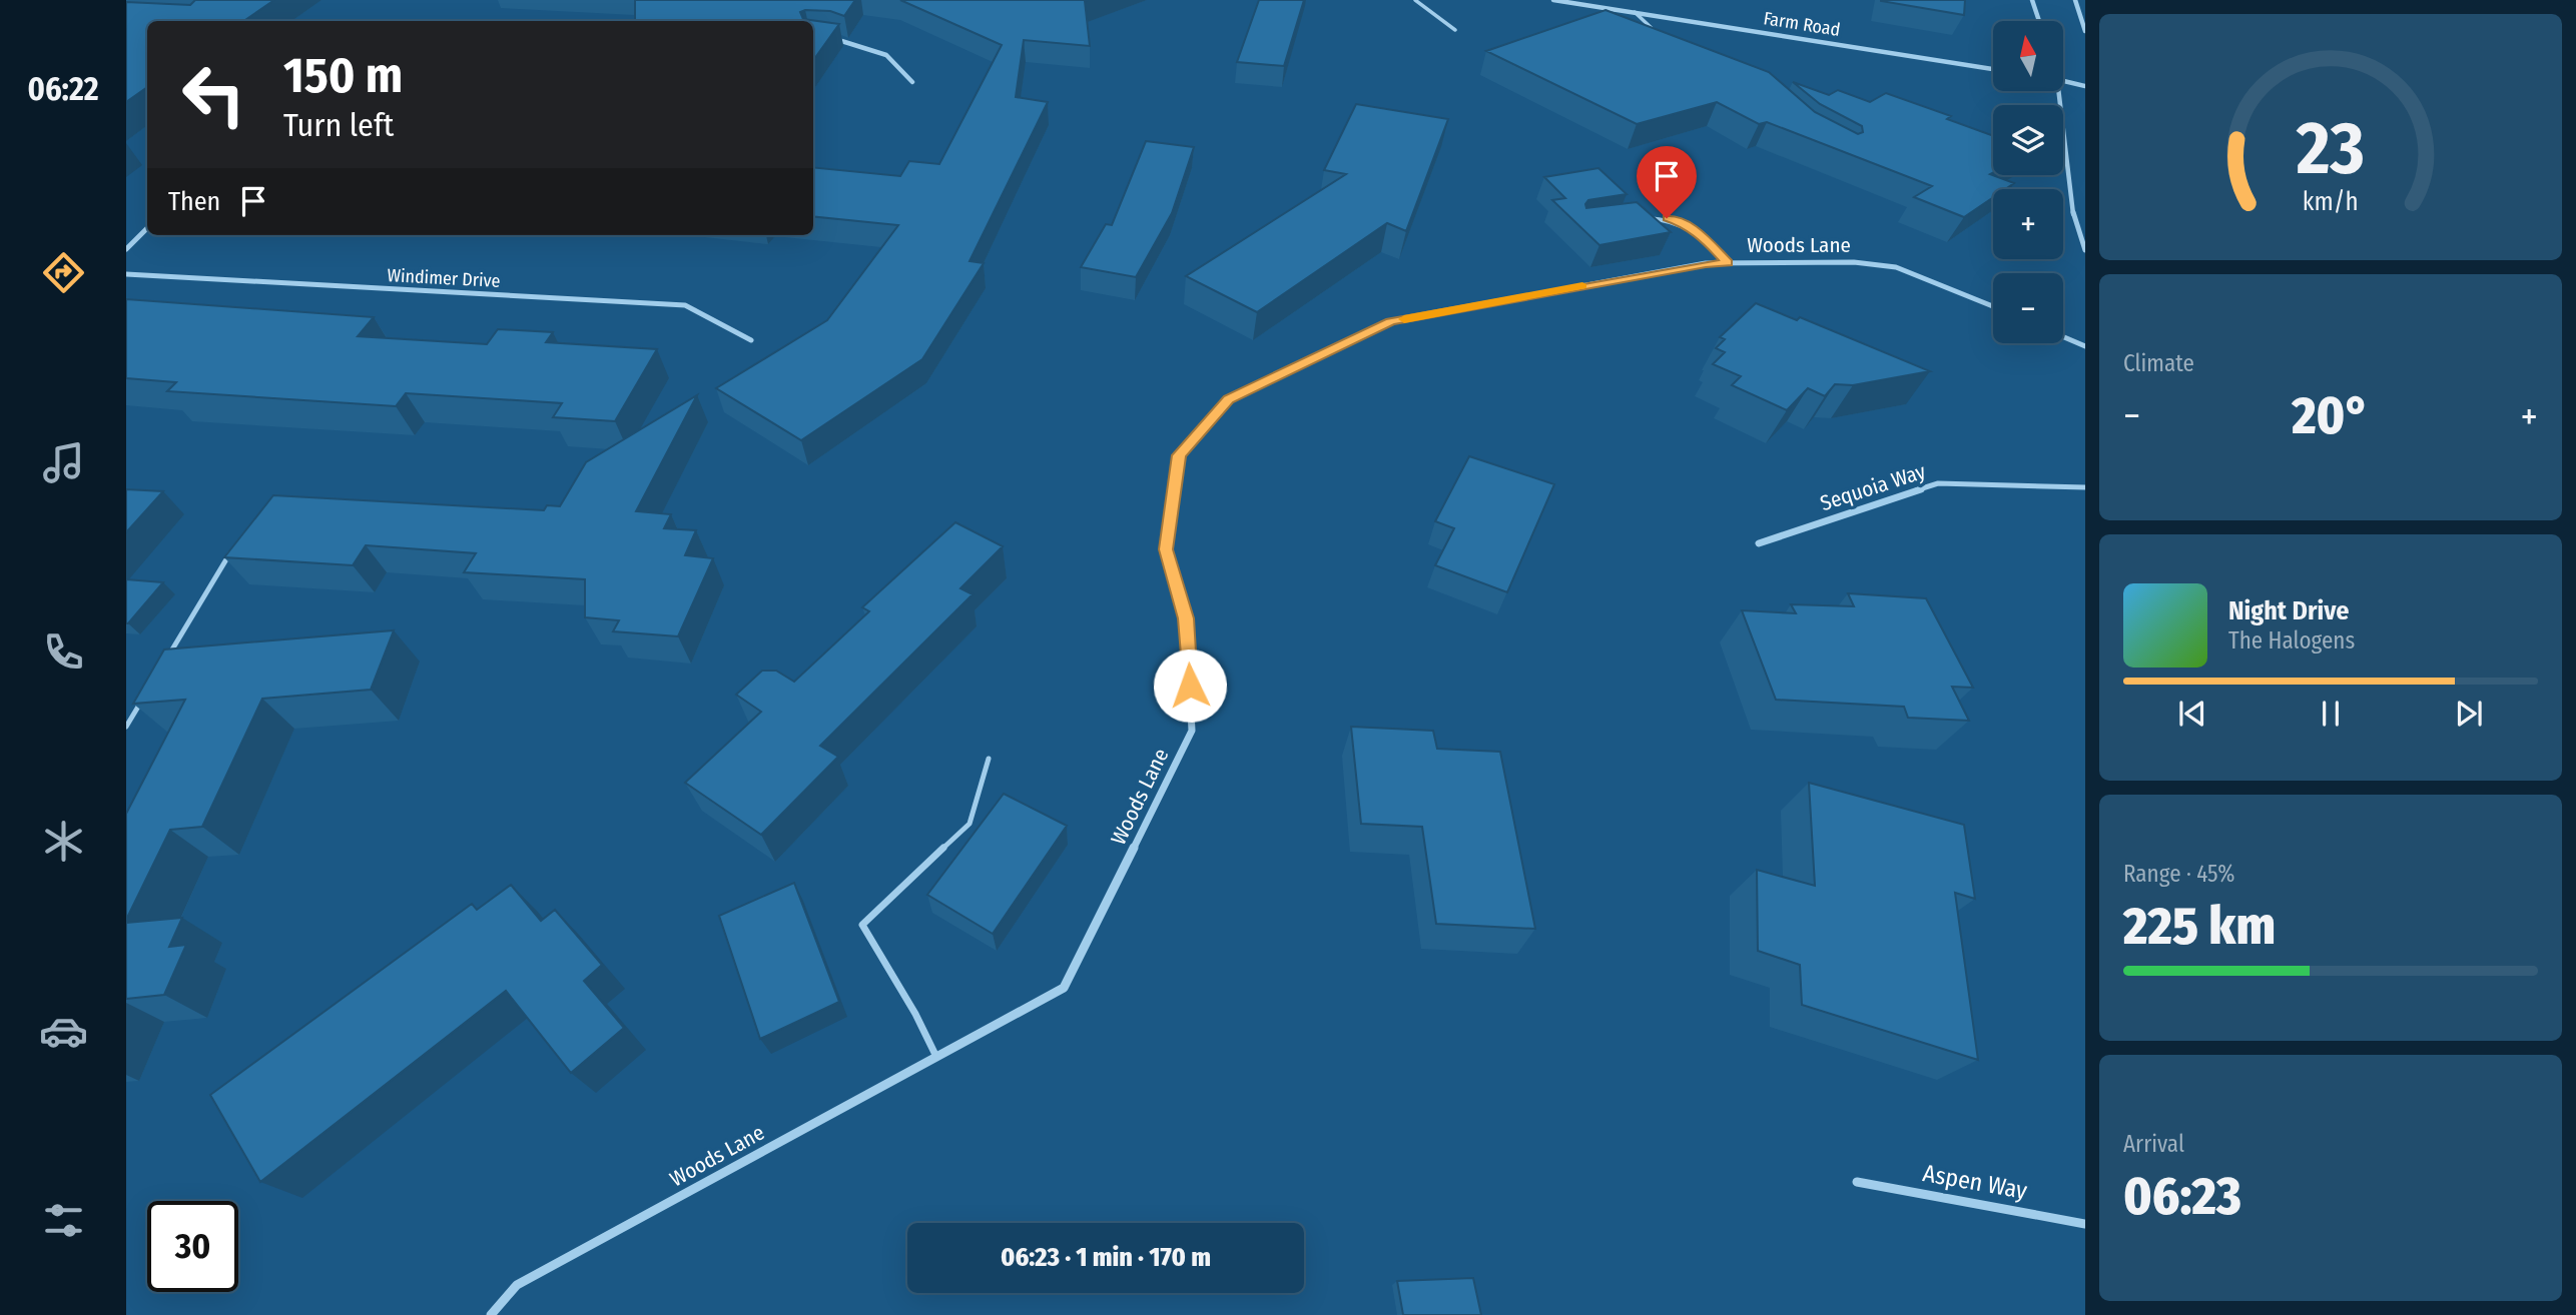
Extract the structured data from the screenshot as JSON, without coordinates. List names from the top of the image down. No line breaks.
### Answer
{"streets":{"street":["Farm Road","Woods Lane","Windimer Drive","Sequoia Way","Aspen Way"]},"north":"top","page":{"tabs":"06:22","map_buttons":["+","−"],"turn":["150 m","Turn left"],"then":"Then","tile":["Climate",["Range · 45%","225 km"],["Arrival","06:23"]],"heat":["−","20°","+"],"song":["Night Drive","The Halogens"],"limit":"30","trip":"06:23 · 1 min · 170 m","gauge":["23","km/h"]}}
